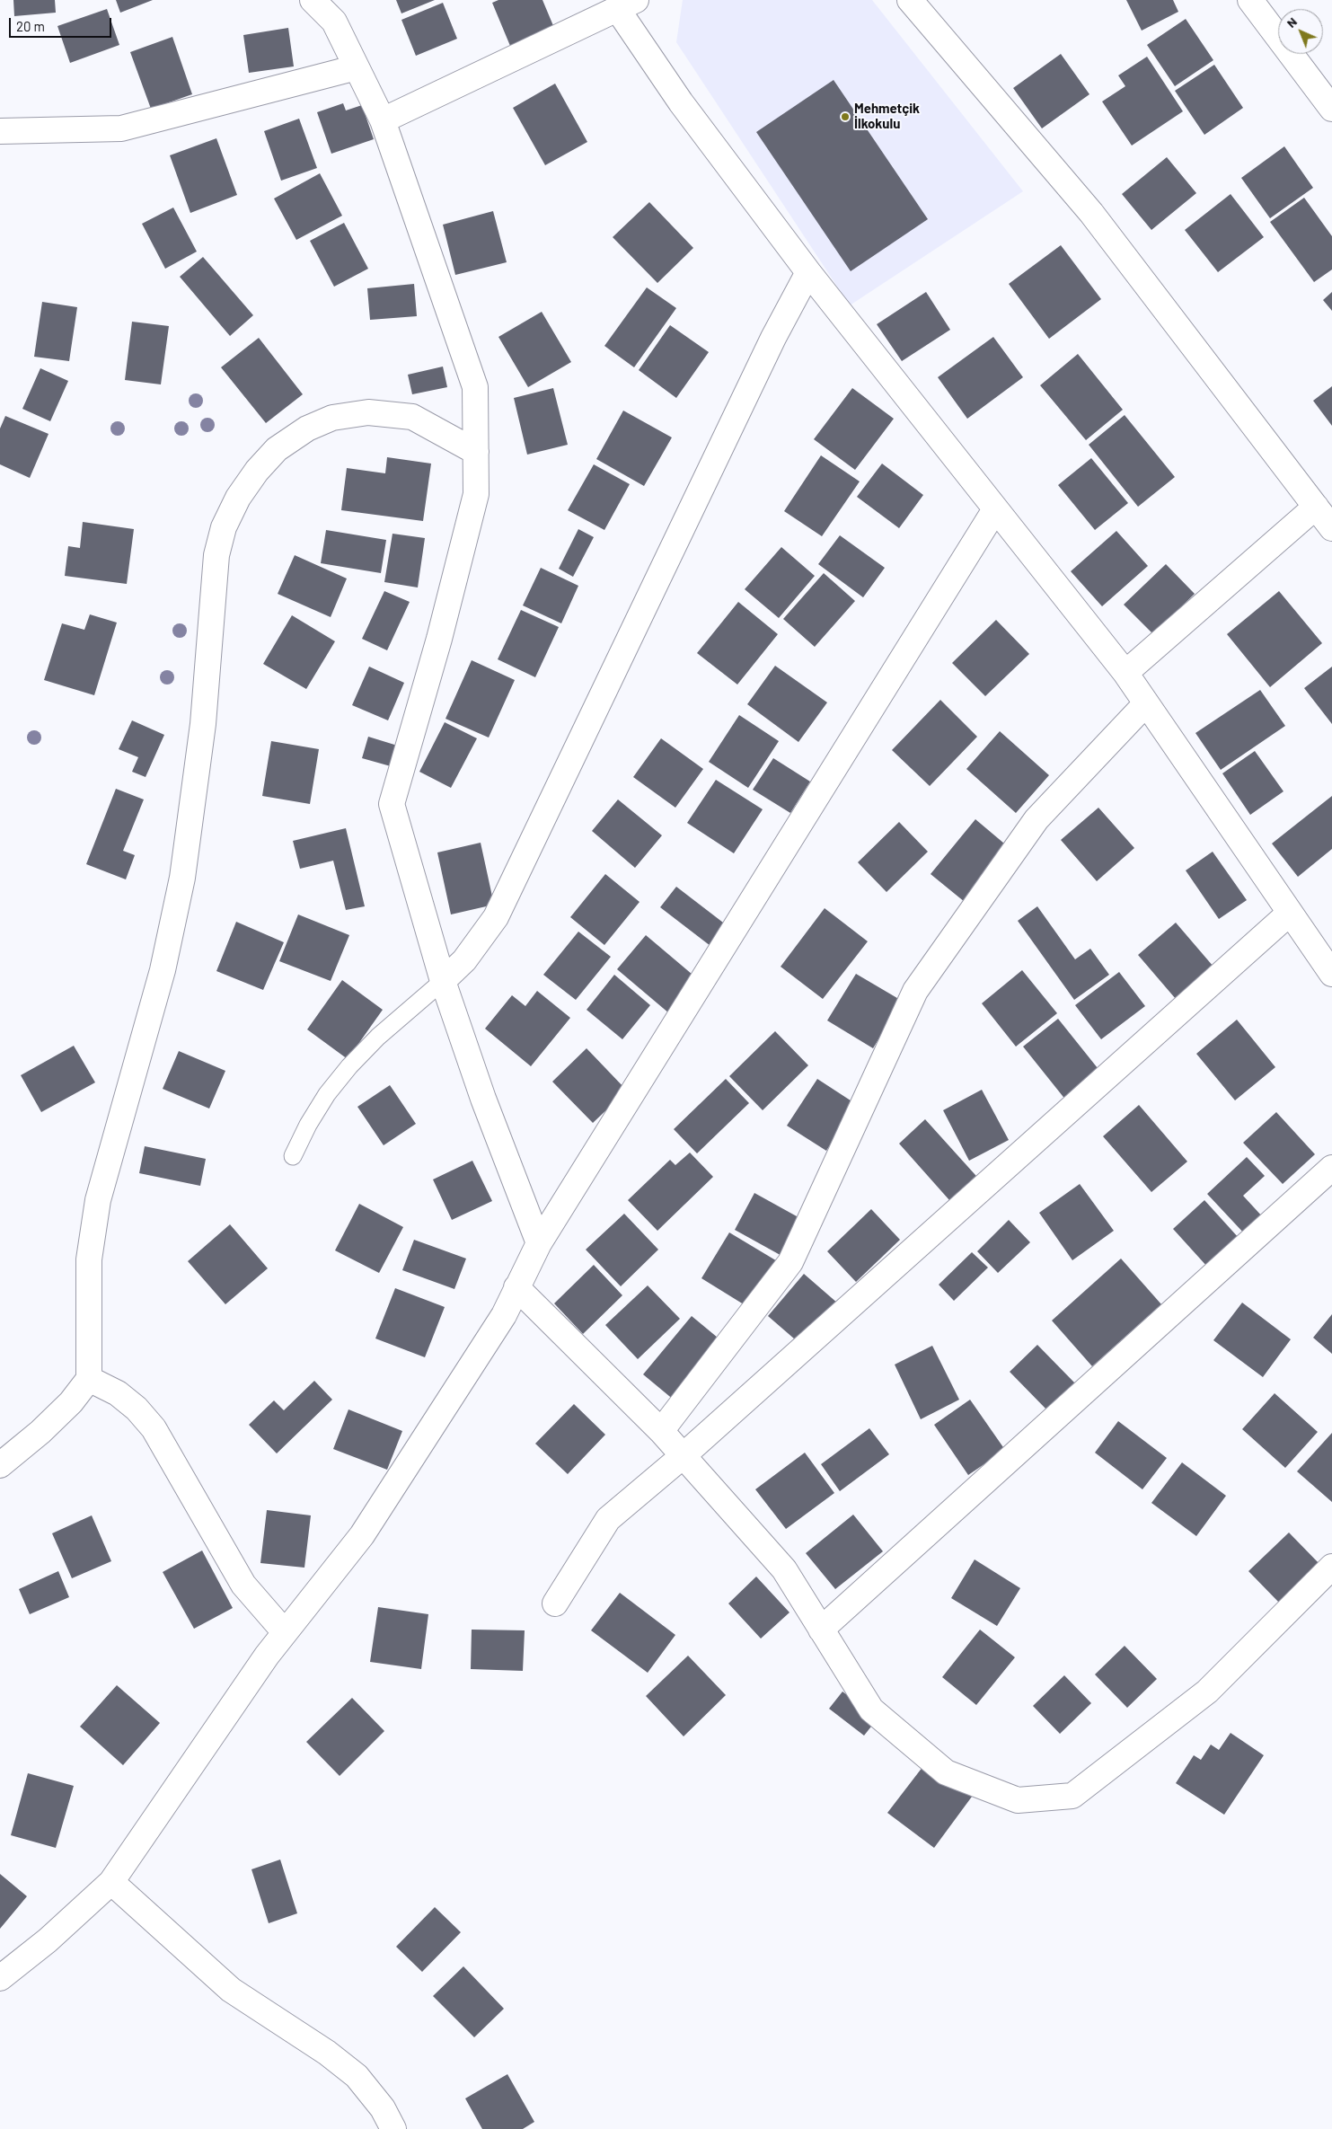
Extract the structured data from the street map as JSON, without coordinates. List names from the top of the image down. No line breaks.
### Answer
{"places":["Mehmetçik İlkokulu"],"scale_bar":"20 m","north":"top left"}
